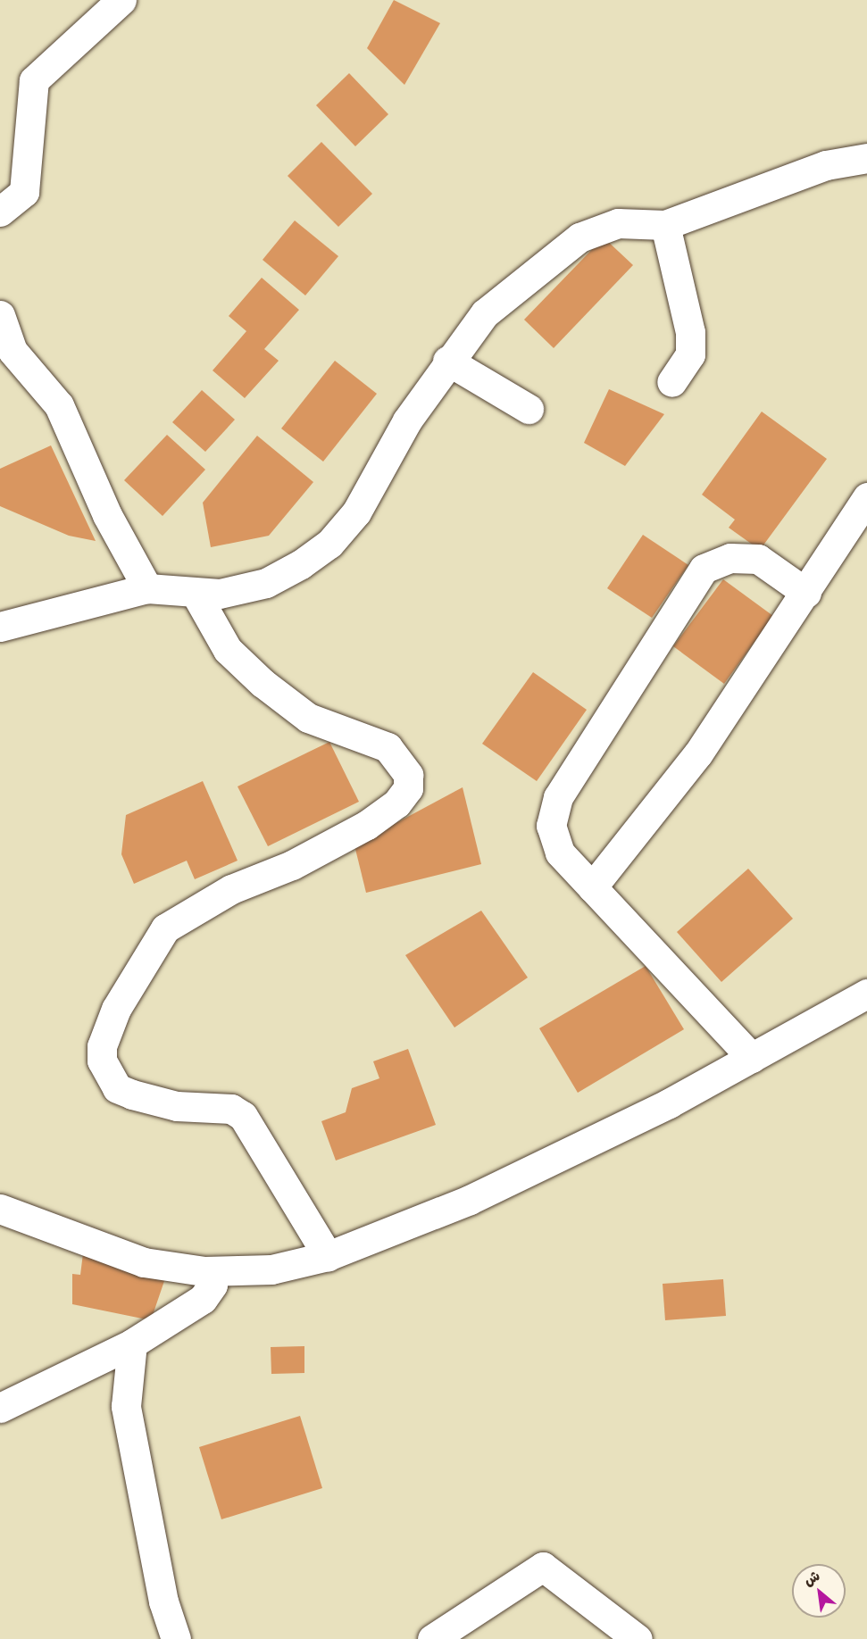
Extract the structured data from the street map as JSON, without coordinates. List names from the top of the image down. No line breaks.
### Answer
{"north":"top left"}
